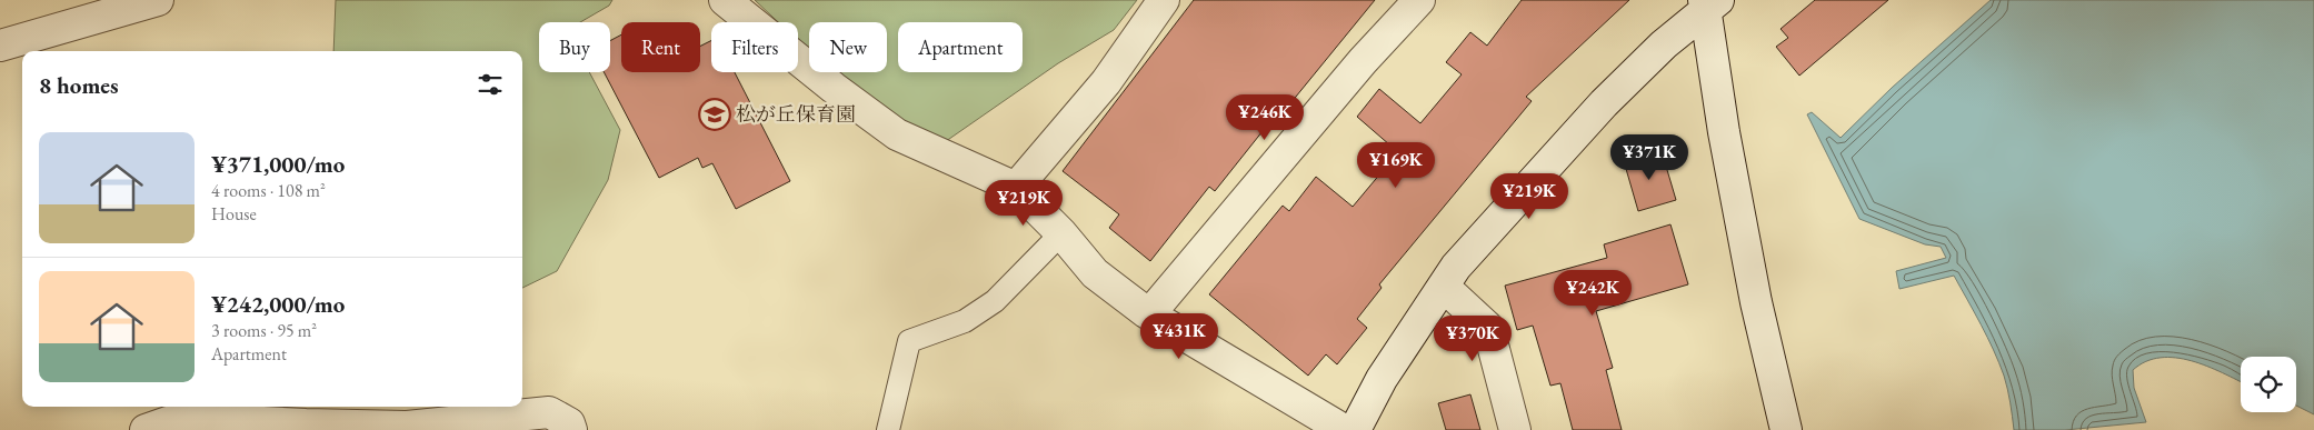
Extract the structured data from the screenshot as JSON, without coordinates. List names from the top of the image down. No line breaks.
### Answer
{"places":{"school or university":["松が丘保育園"]},"page":{"chip":["Buy","Rent","Filters","New","Apartment"],"heading":"8 homes","price":["¥246K","¥371K","¥169K","¥219K","¥219K","¥242K","¥431K","¥370K"],"list":[{"name":"¥371,000/mo","note":"4 rooms · 108 m² · House"},{"name":"¥242,000/mo","note":"3 rooms · 95 m² · Apartment"}]}}
